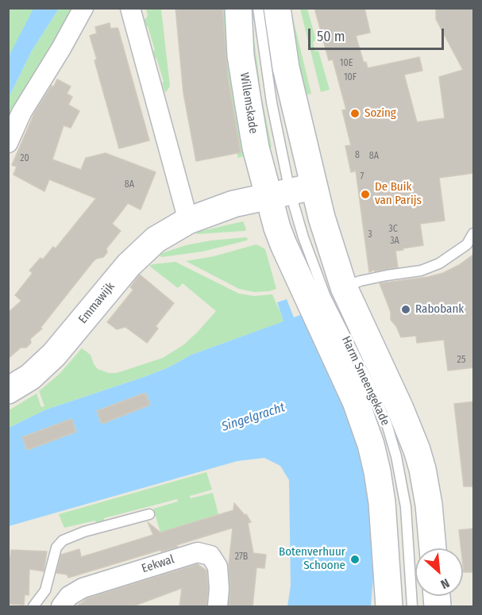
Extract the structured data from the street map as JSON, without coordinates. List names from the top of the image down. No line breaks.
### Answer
{"streets":{"main road":["Willemskade","Emmawijk","Harm Smeengekade"],"street":["Eekwal"]},"crossings":[["Willemskade","Emmawijk"],["Willemskade","Harm Smeengekade"],["Emmawijk","Harm Smeengekade"]],"water":["Singelgracht"],"places":["Sozing","De Buik van Parijs","Rabobank","Botenverhuur Schoone"],"house_numbers":["10E","10F","8","8A","20","7","8A","3C","3","3A","25","27B"],"scale_bar":"50 m","north":"bottom right"}
